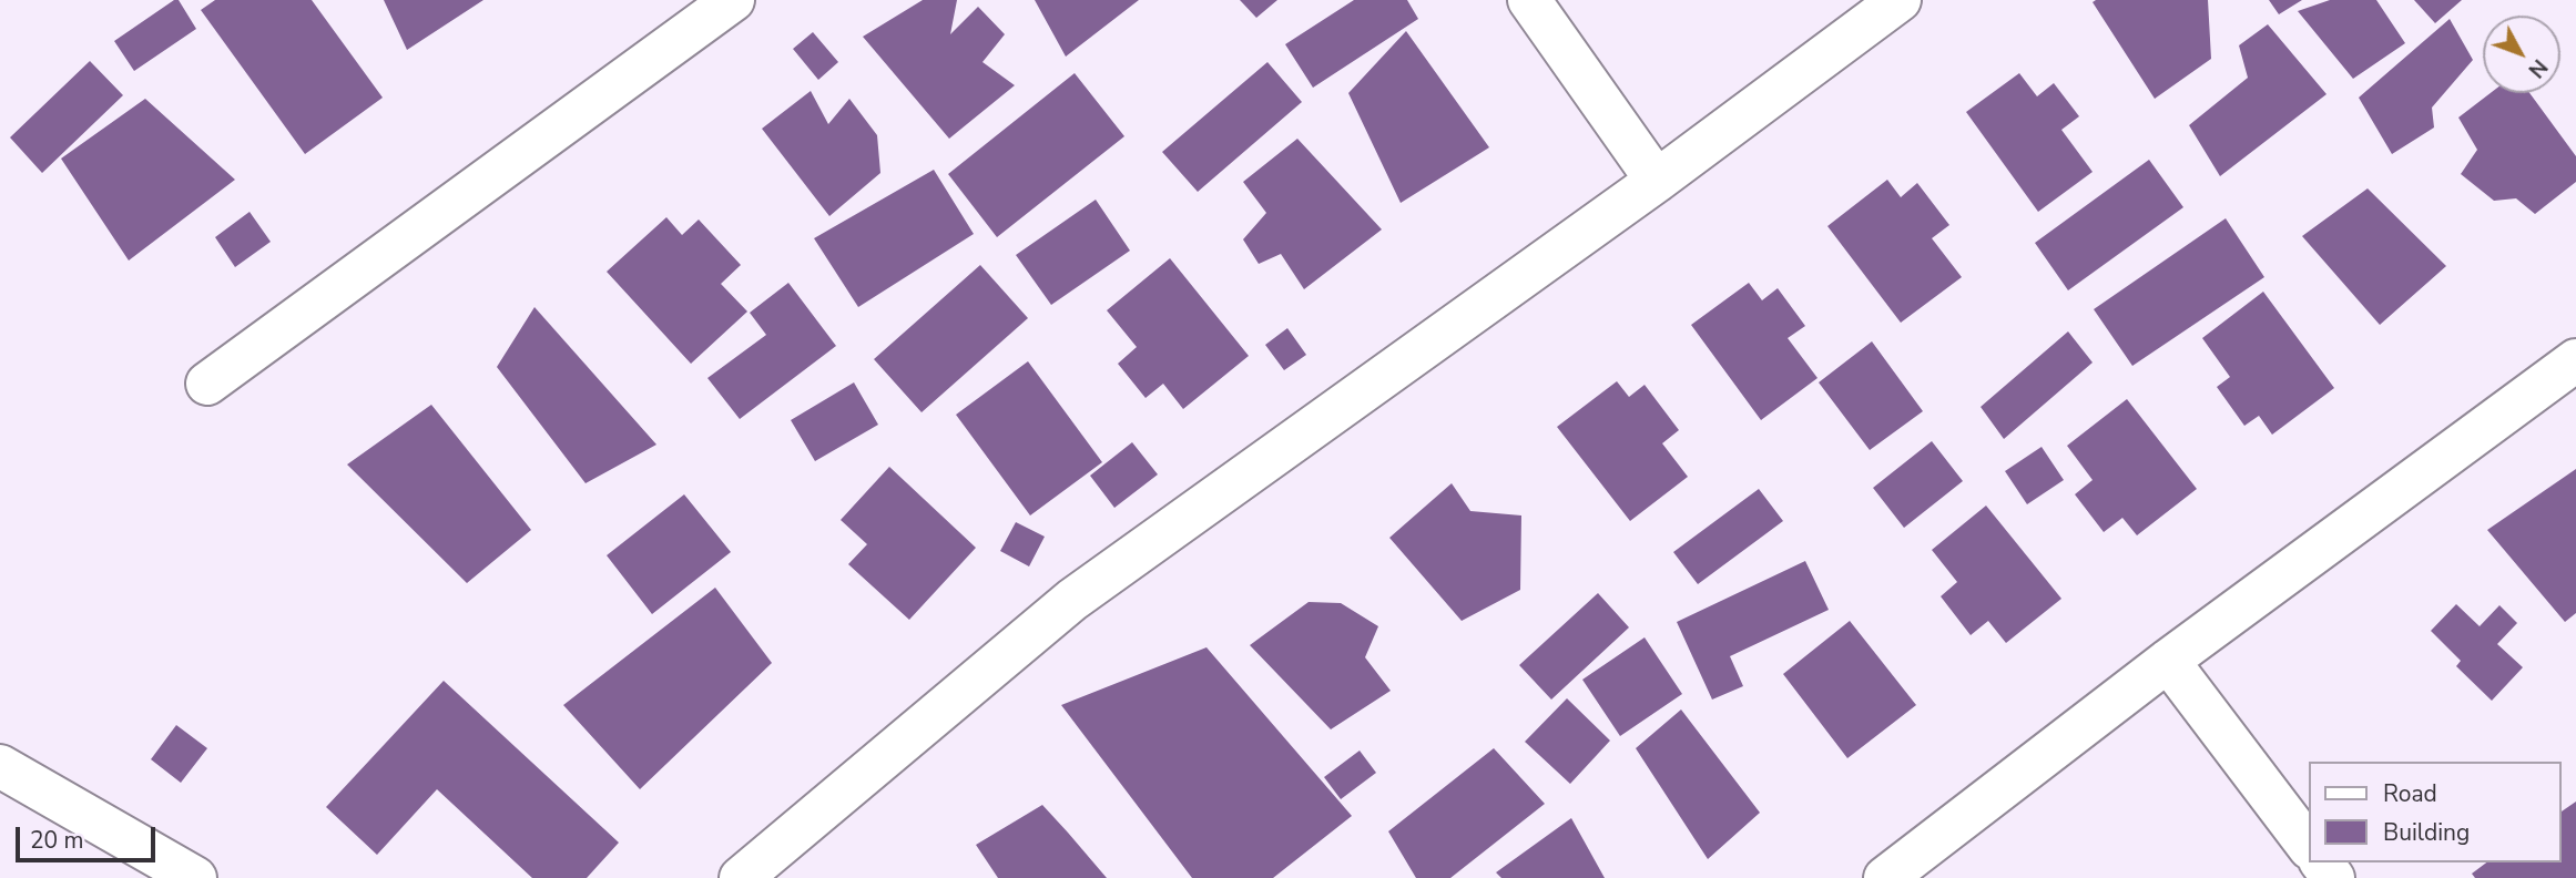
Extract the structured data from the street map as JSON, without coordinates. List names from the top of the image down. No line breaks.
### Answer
{"legend":["Road","Building"],"scale_bar":"20 m","north":"bottom right"}
